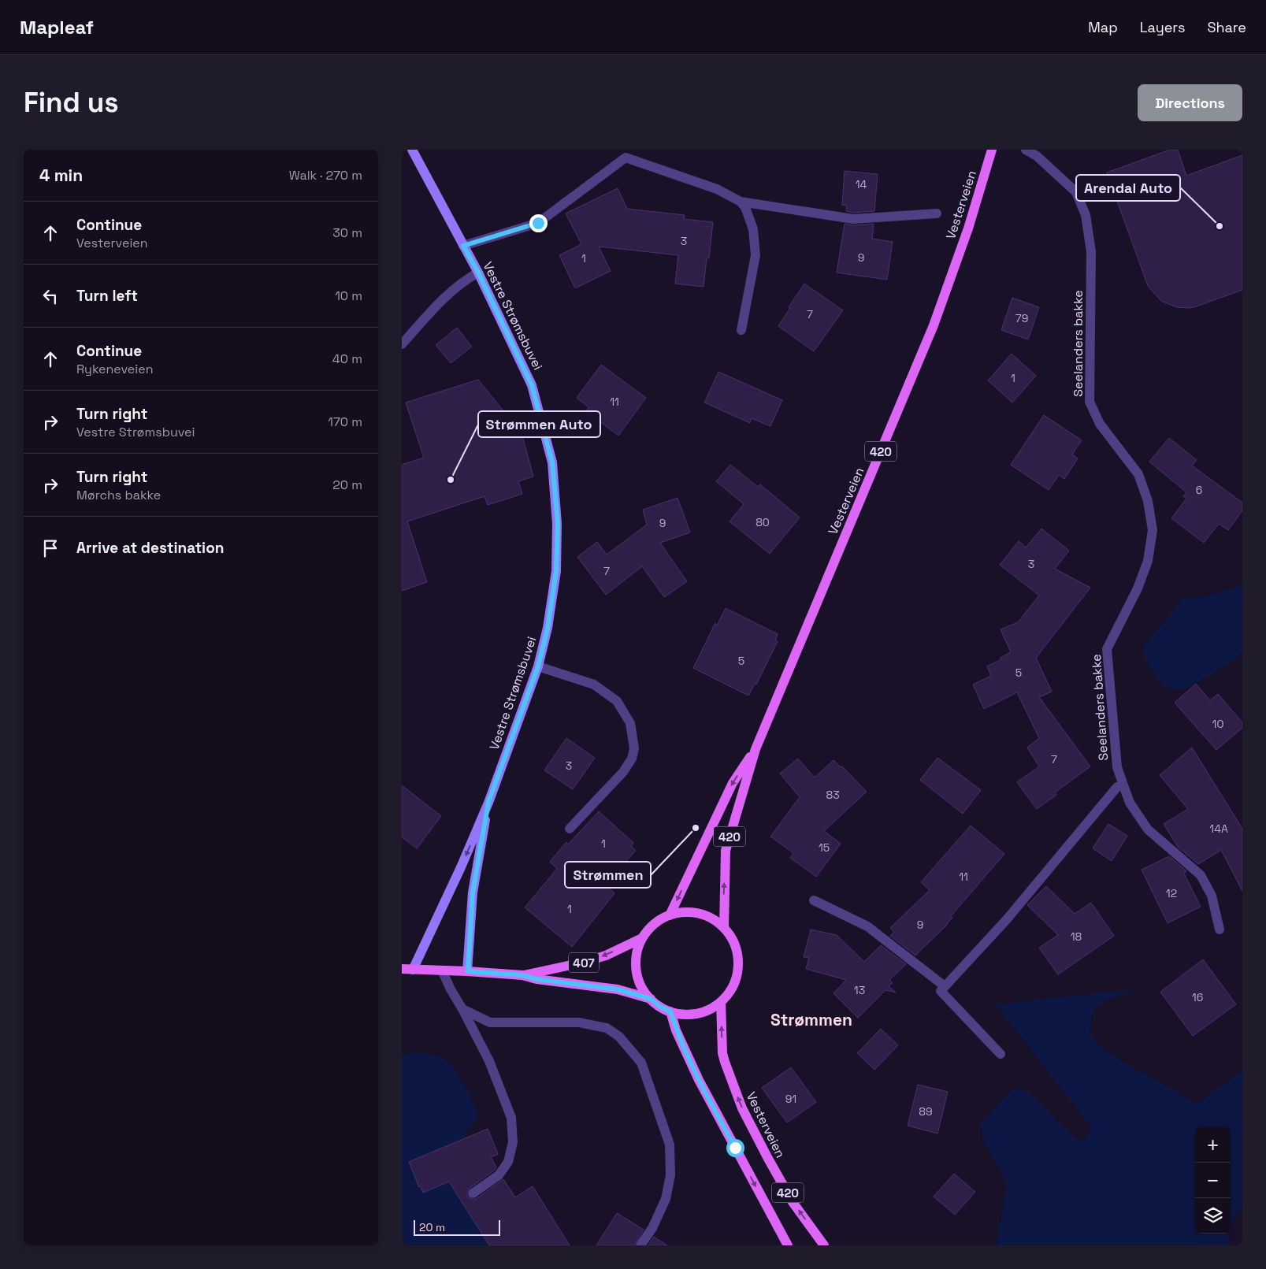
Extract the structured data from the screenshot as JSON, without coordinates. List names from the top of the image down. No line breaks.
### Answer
{"streets":{"main road":["Vesterveien","Vestre Strømsbuvei","420","407"],"street":["Seelanders bakke"]},"crossings":[["Vesterveien","420"],["Vesterveien","407"],["Vestre Strømsbuvei","407"],["420","407"]],"districts":["Strømmen"],"places":["Arendal Auto","Strømmen Auto","Strømmen"],"house_numbers":["14","3","9","1","7","79","1","11","6","80","9","3","7","5","5","10","7","3","83","14A","1","15","11","12","1","9","18","13","16","91","89"],"scale_bar":"20 m","page":{"header":"Mapleaf","nav":["Map","Layers","Share"],"buttons":"Directions","title":"Find us","heading":["4 min","Walk · 270 m"],"list":[["Continue","Vesterveien","30 m"],["Turn left","10 m"],["Continue","Rykeneveien","40 m"],["Turn right","Vestre Strømsbuvei","170 m"],["Turn right","Mørchs bakke","20 m"],"Arrive at destination"],"map_buttons":["+","−"],"scale":"20 m"}}
